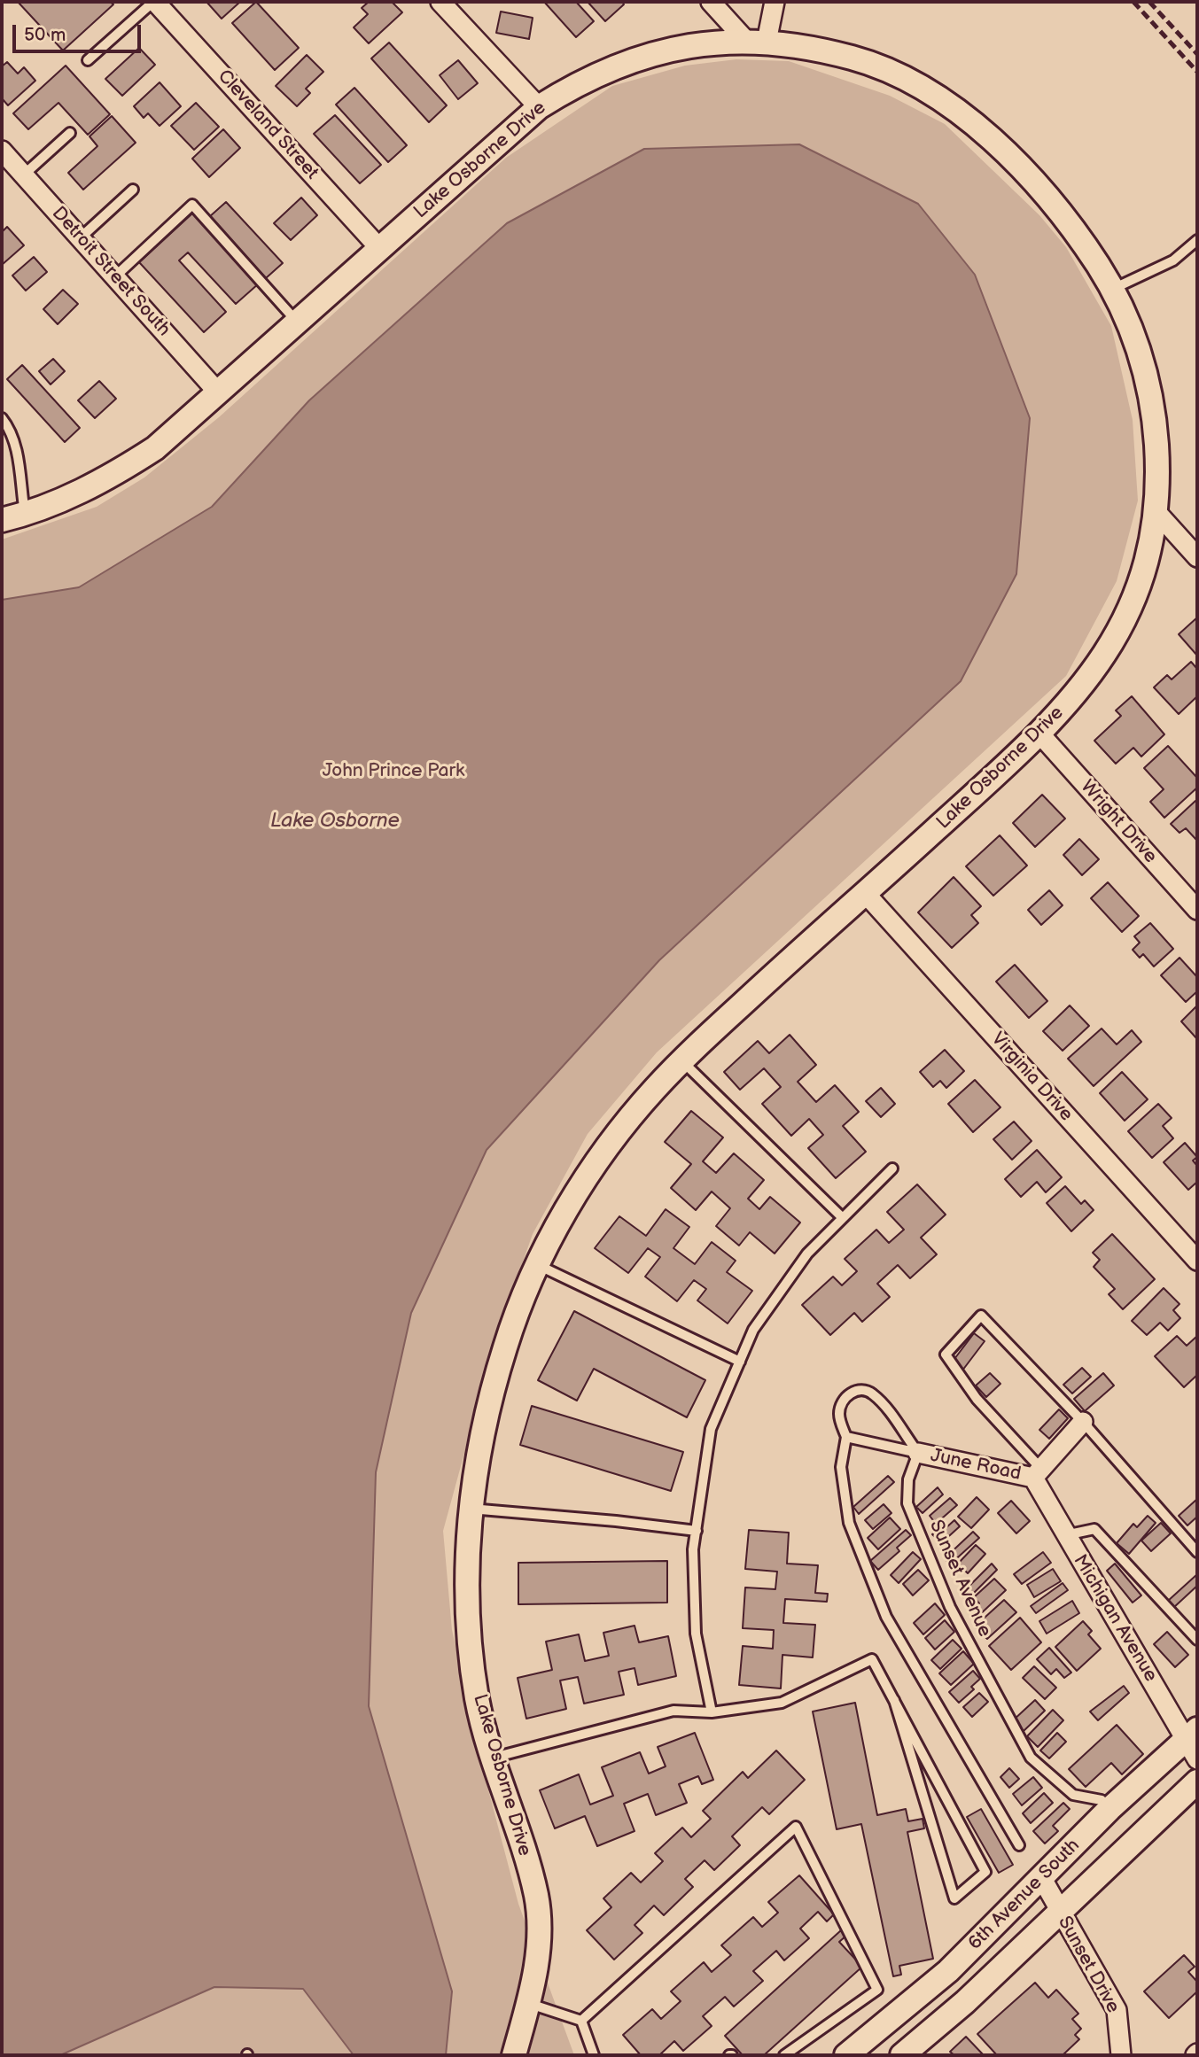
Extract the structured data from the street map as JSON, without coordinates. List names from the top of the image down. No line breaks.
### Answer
{"streets":{"street":["Cleveland Street","Lake Osborne Drive","Detroit Street South","Wright Drive","Virginia Drive","June Road","Michigan Avenue","6th Avenue South","Sunset Drive"],"lane":["Sunset Avenue"]},"crossings":[["Cleveland Street","Lake Osborne Drive"],["Lake Osborne Drive","Detroit Street South"],["Lake Osborne Drive","Wright Drive"],["Lake Osborne Drive","Virginia Drive"],["June Road","Sunset Avenue"],["June Road","Michigan Avenue"],["Sunset Avenue","6th Avenue South"],["Michigan Avenue","6th Avenue South"],["6th Avenue South","Sunset Drive"]],"water":["Lake Osborne"],"parks":["John Prince Park"],"scale_bar":"50 m"}
